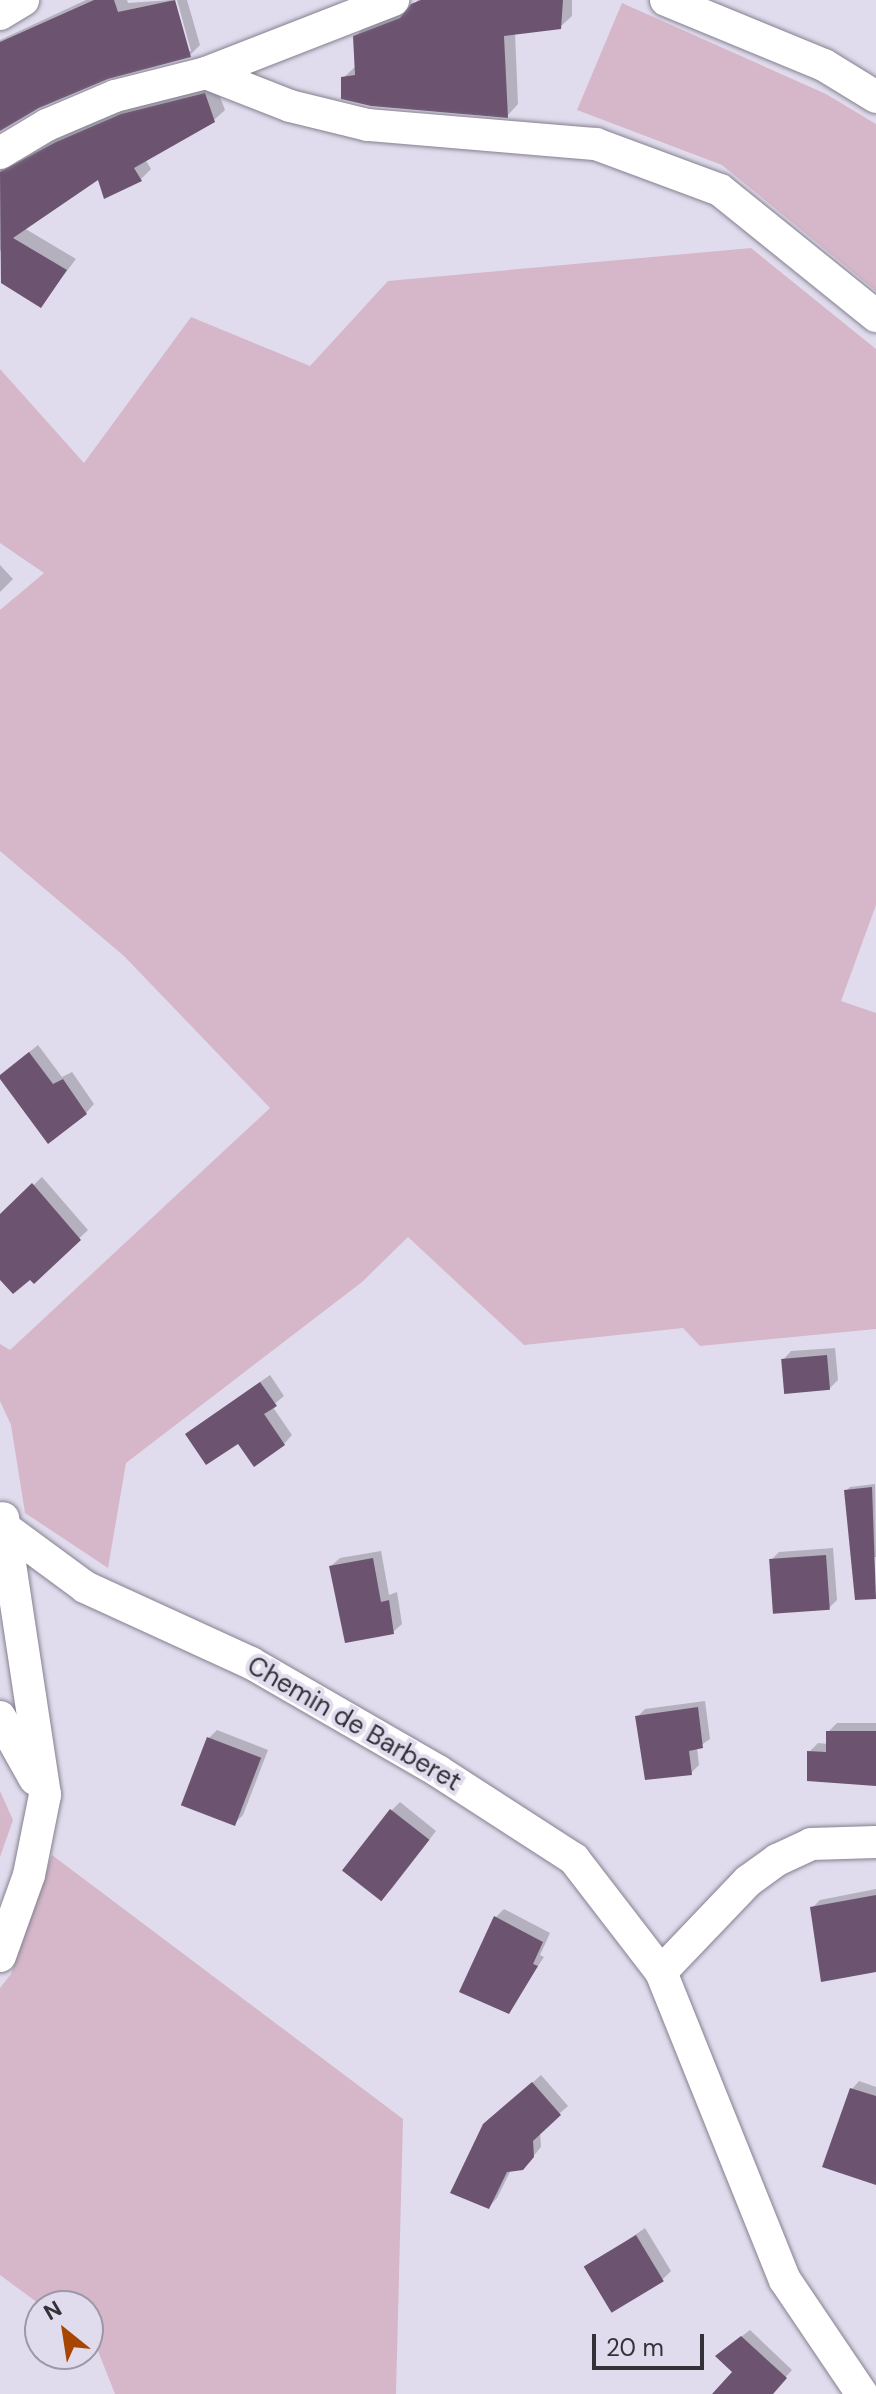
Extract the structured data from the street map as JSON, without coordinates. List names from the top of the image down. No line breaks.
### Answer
{"streets":{"street":["Chemin de Barberet"]},"scale_bar":"20 m","north":"top left"}
